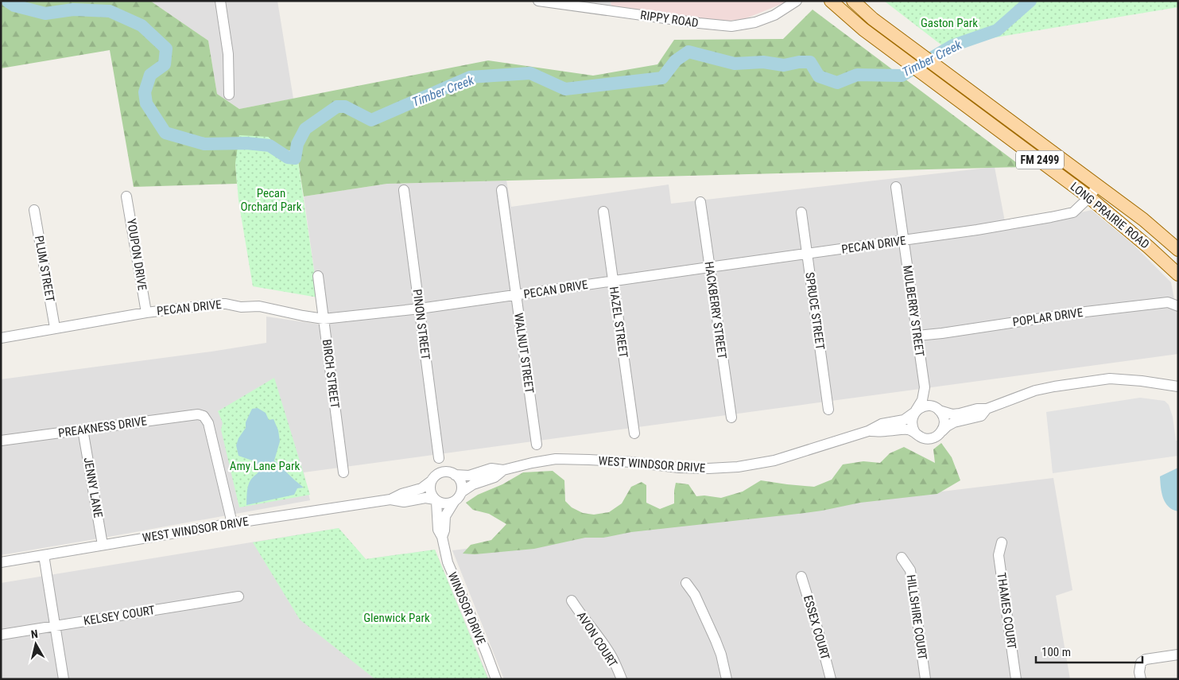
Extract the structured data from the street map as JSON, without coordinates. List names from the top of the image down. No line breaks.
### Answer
{"streets":{"main road":["FM 2499","LONG PRAIRIE ROAD"],"street":["RIPPY ROAD","PECAN DRIVE","YOUPON DRIVE","PLUM STREET","HACKBERRY STREET","SPRUCE STREET","MULBERRY STREET","POPLAR DRIVE","HAZEL STREET","PINON STREET","WALNUT STREET","BIRCH STREET","PREAKNESS DRIVE","WEST WINDSOR DRIVE","JENNY LANE","WINDSOR DRIVE","THAMES COURT","KELSEY COURT","HILLSHIRE COURT","ESSEX COURT","AVON COURT"]},"crossings":[["LONG PRAIRIE ROAD","PECAN DRIVE"],["PECAN DRIVE","YOUPON DRIVE"],["PECAN DRIVE","PLUM STREET"],["PECAN DRIVE","HACKBERRY STREET"],["PECAN DRIVE","SPRUCE STREET"],["PECAN DRIVE","MULBERRY STREET"],["PECAN DRIVE","HAZEL STREET"],["PECAN DRIVE","PINON STREET"],["PECAN DRIVE","WALNUT STREET"],["PECAN DRIVE","BIRCH STREET"],["MULBERRY STREET","POPLAR DRIVE"],["MULBERRY STREET","WEST WINDSOR DRIVE"],["PREAKNESS DRIVE","WEST WINDSOR DRIVE"],["PREAKNESS DRIVE","JENNY LANE"],["WEST WINDSOR DRIVE","JENNY LANE"],["WEST WINDSOR DRIVE","WINDSOR DRIVE"]],"water":["Timber Creek"],"parks":["Gaston Park","Pecan Orchard Park","Amy Lane Park","Glenwick Park"],"scale_bar":"100 m","north":"top"}
